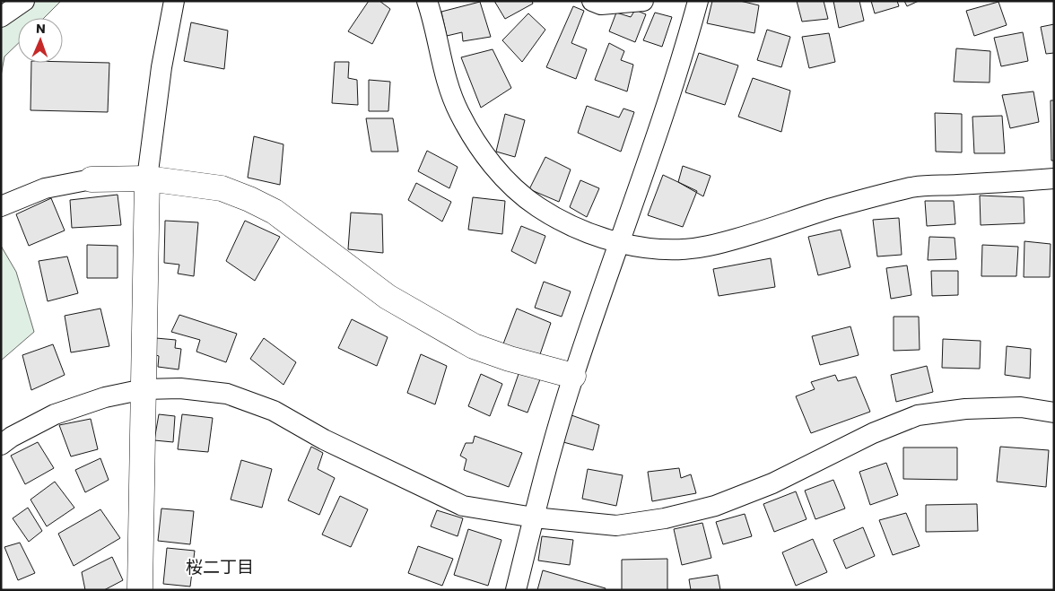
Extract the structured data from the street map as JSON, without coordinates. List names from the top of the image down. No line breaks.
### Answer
{"districts":["桜二丁目"],"north":"top"}
